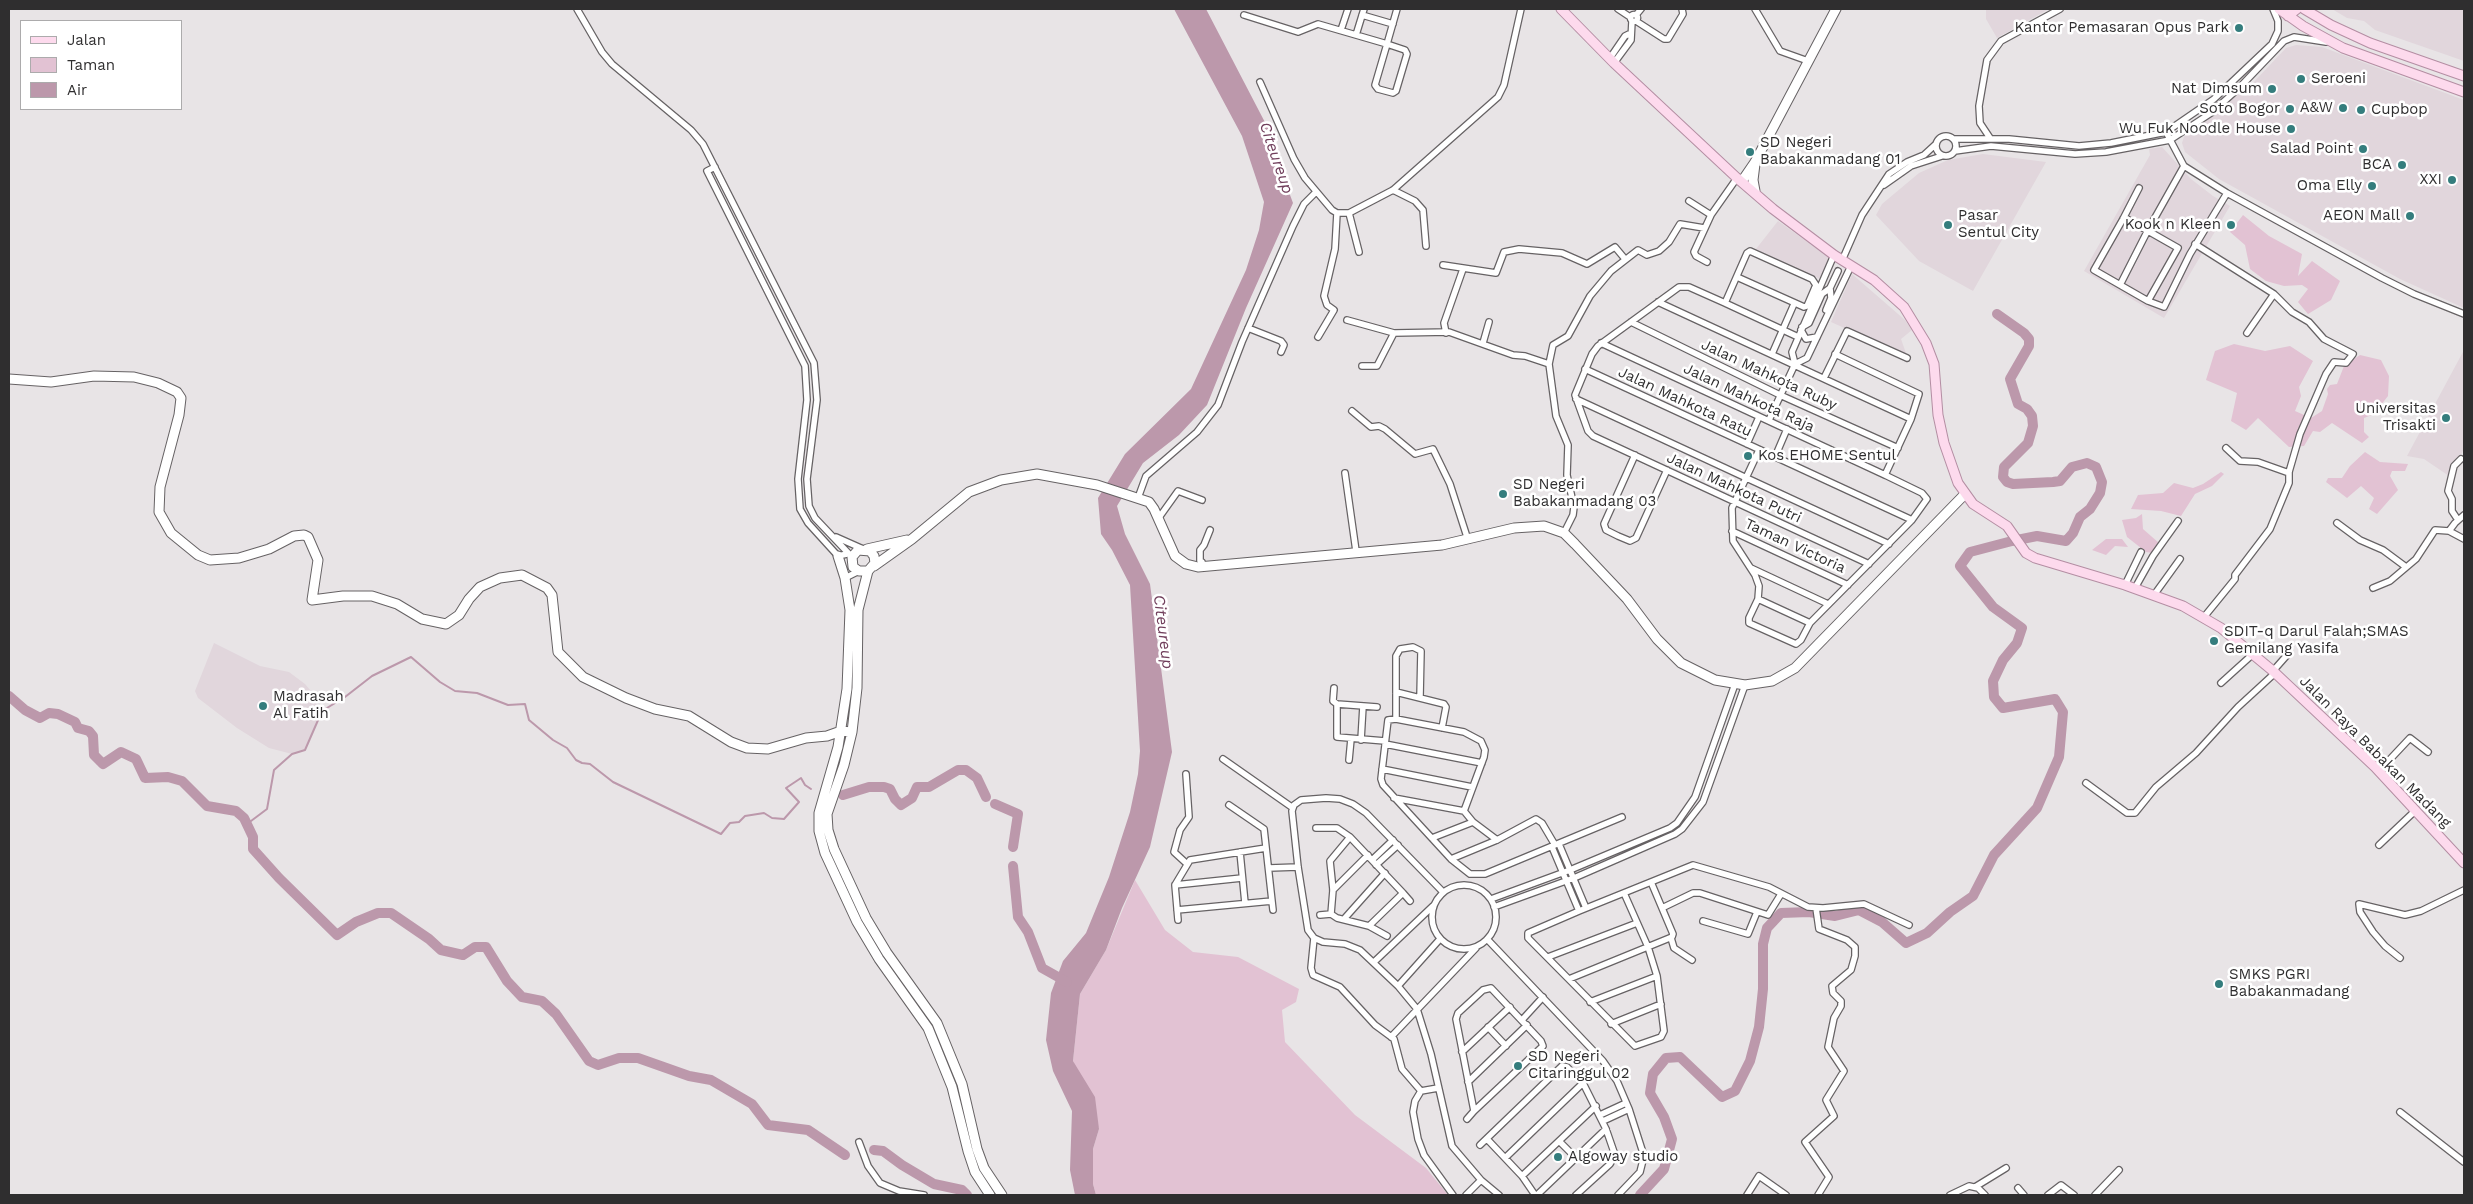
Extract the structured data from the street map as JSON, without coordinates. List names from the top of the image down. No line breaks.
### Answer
{"streets":{"main road":["Jalan Raya Babakan Madang"],"street":["Jalan Mahkota Ruby","Jalan Mahkota Raja","Jalan Mahkota Ratu","Jalan Mahkota Putri","Taman Victoria"]},"crossings":[["Jalan Mahkota Raja","Taman Victoria"],["Jalan Mahkota Ratu","Taman Victoria"],["Jalan Mahkota Putri","Taman Victoria"]],"water":["Citeureup"],"places":["Kantor Pemasaran Opus Park","Seroeni","Nat Dimsum","A&W","Soto Bogor","Cupbop","Wu Fuk Noodle House","Salad Point","SD Negeri Babakanmadang 01","BCA","XXI","Oma Elly","AEON Mall","Pasar Sentul City","Kook n Kleen","Universitas Trisakti","Kos EHOME Sentul","SD Negeri Babakanmadang 03","SDIT-q Darul Falah;SMAS Gemilang Yasifa","Madrasah Al Fatih","SMKS PGRI Babakanmadang","SD Negeri Citaringgul 02","Algoway studio"],"legend":["Jalan","Taman","Air"]}
